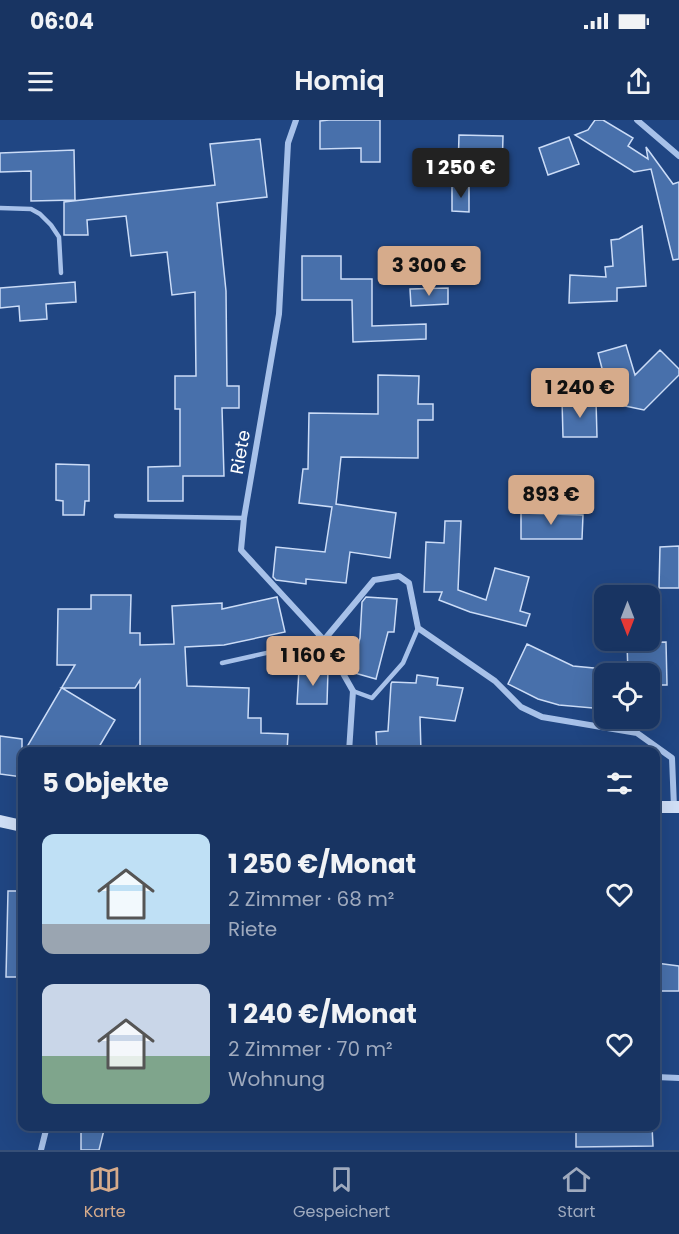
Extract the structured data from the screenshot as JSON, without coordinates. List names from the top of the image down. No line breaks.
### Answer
{"streets":{"street":["Riete"]},"north":"bottom","page":{"status":"06:04","header":"Homiq","price":["1 250 €","3 300 €","1 240 €","893 €","1 160 €"],"heading":"5 Objekte","list":[{"name":"1 250 €/Monat","note":"2 Zimmer · 68 m² · Riete"},{"name":"1 240 €/Monat","note":"2 Zimmer · 70 m² · Wohnung"}],"tabs":["Karte","Gespeichert","Start"]}}
